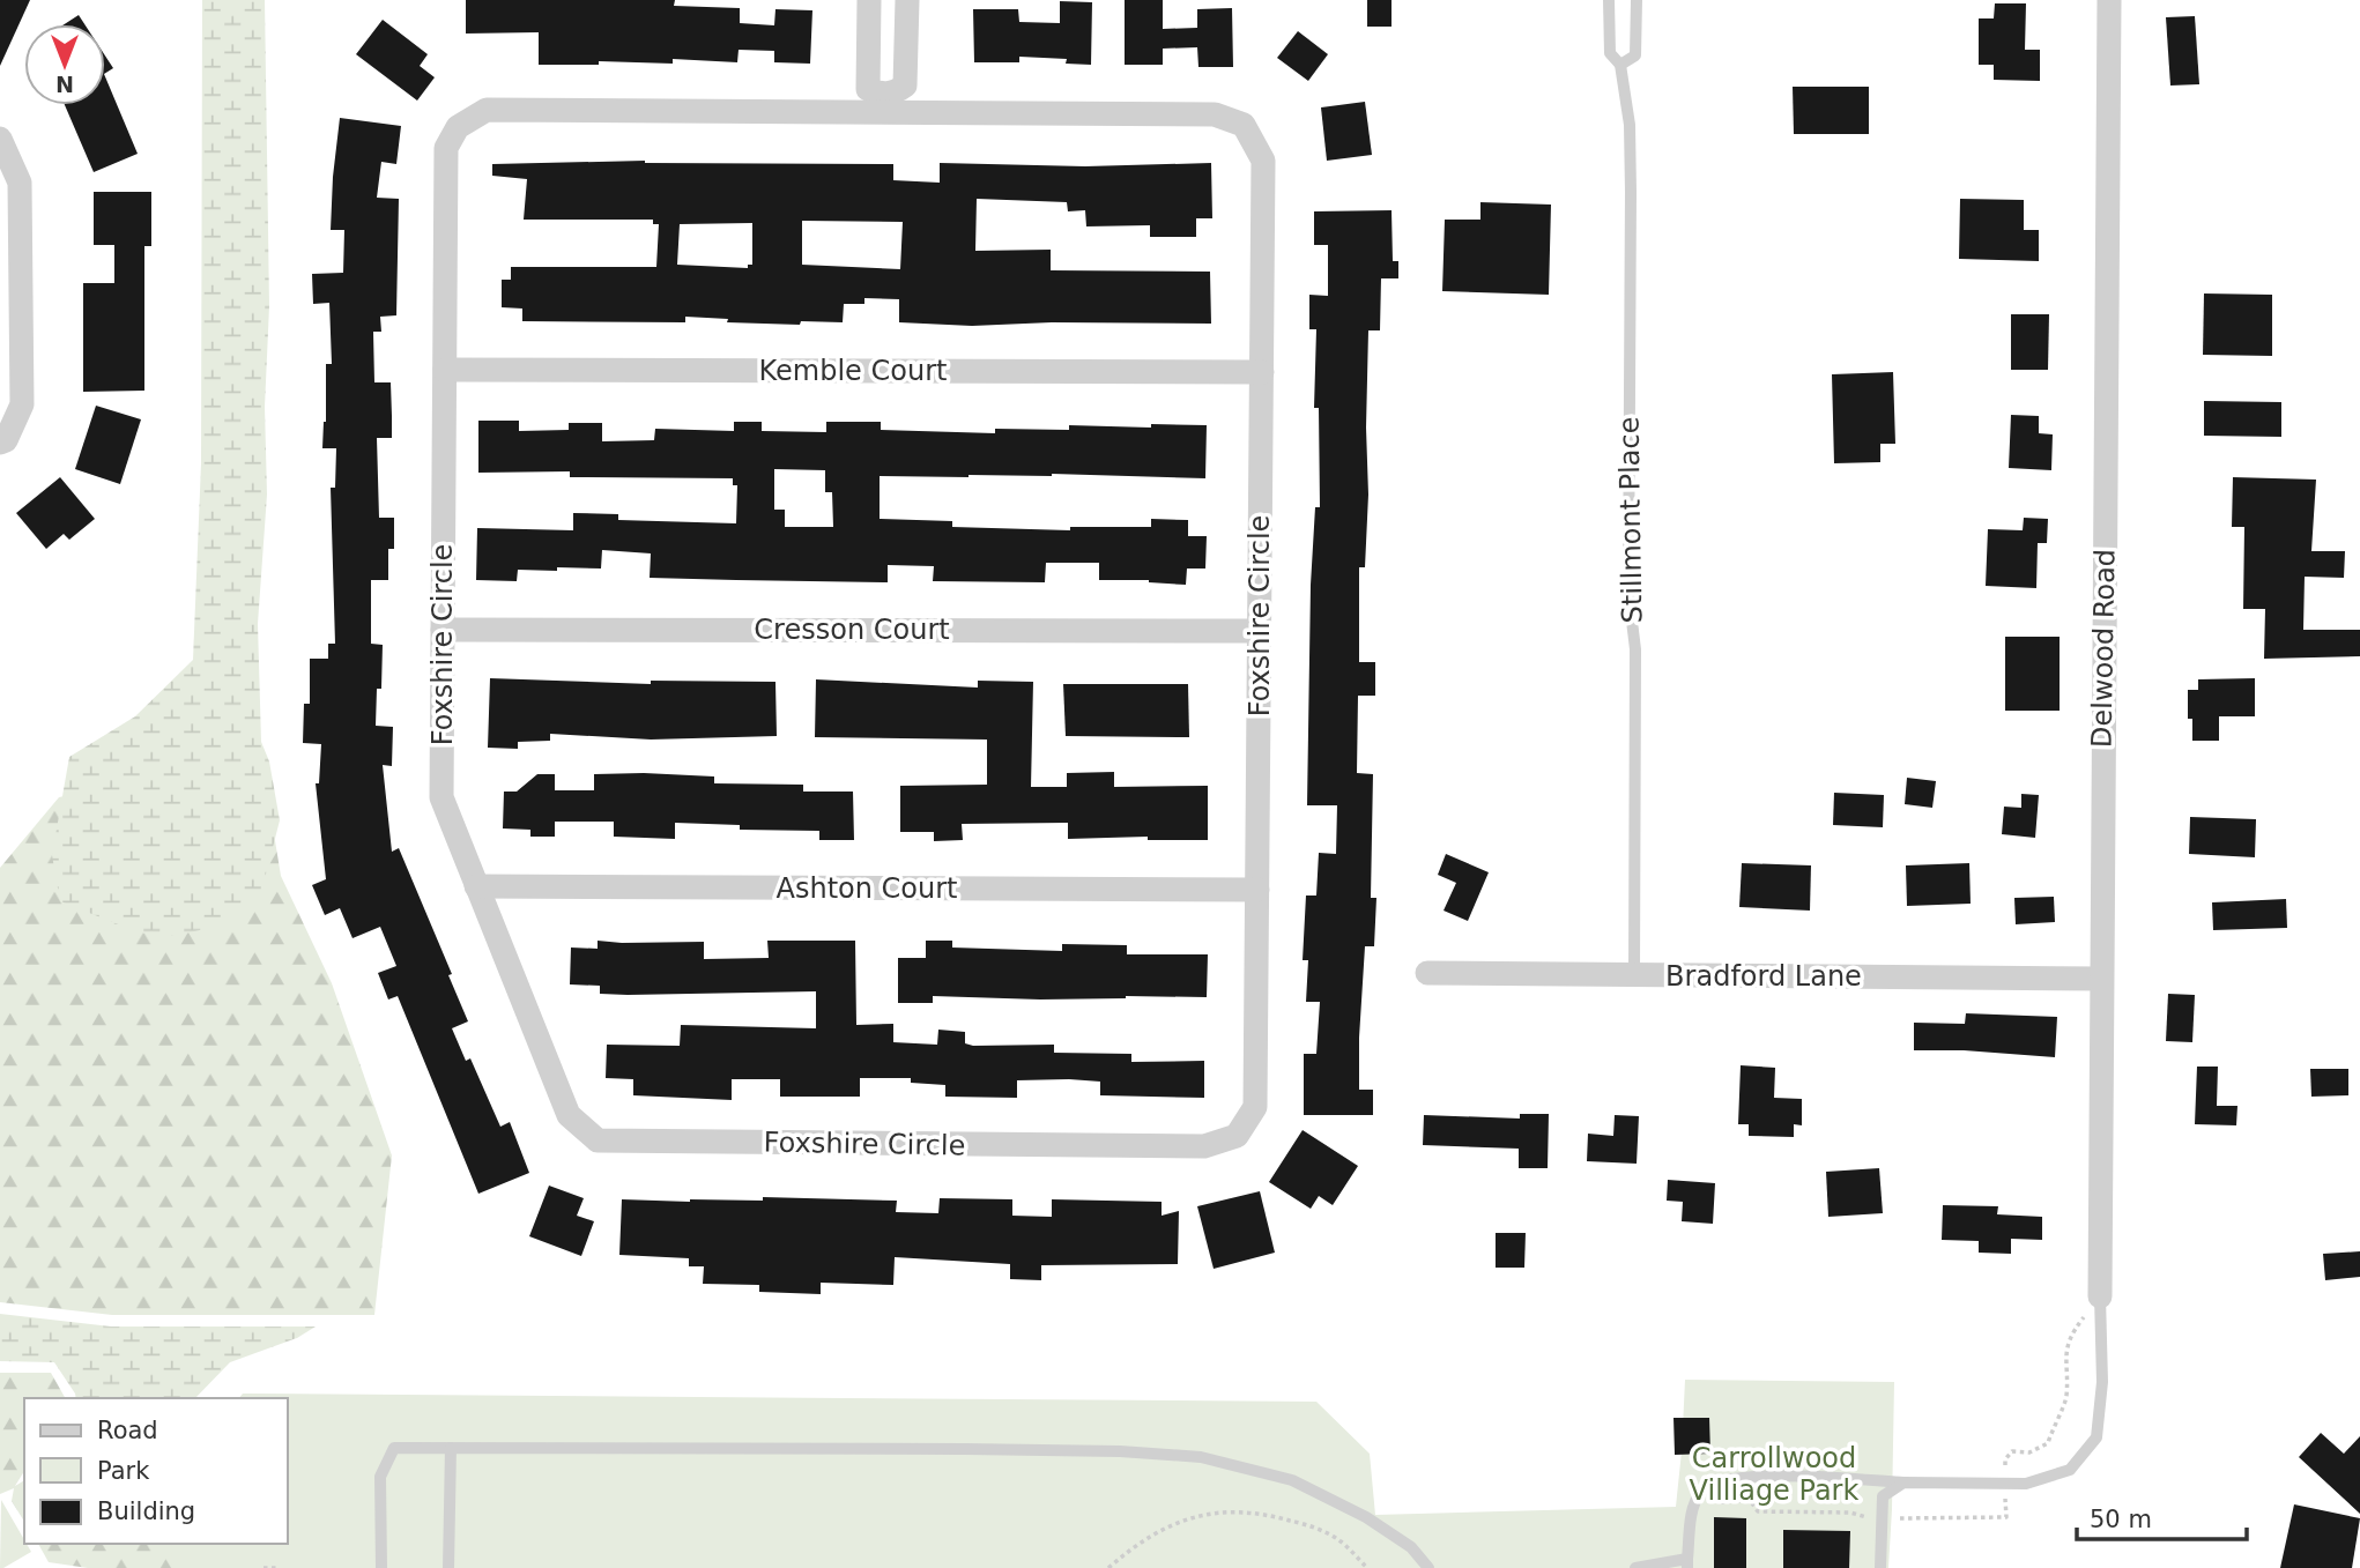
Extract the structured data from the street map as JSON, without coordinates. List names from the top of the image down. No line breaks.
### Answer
{"streets":{"street":["Kemble Court","Foxshire Circle","Cresson Court","Delwood Road","Ashton Court","Bradford Lane"],"lane":["Stillmont Place"]},"crossings":[["Kemble Court","Foxshire Circle"],["Stillmont Place","Bradford Lane"],["Foxshire Circle","Cresson Court"],["Foxshire Circle","Ashton Court"],["Delwood Road","Bradford Lane"]],"parks":["Carrollwood Villiage Park"],"legend":["Road","Park","Building"],"scale_bar":"50 m","north":"bottom"}
